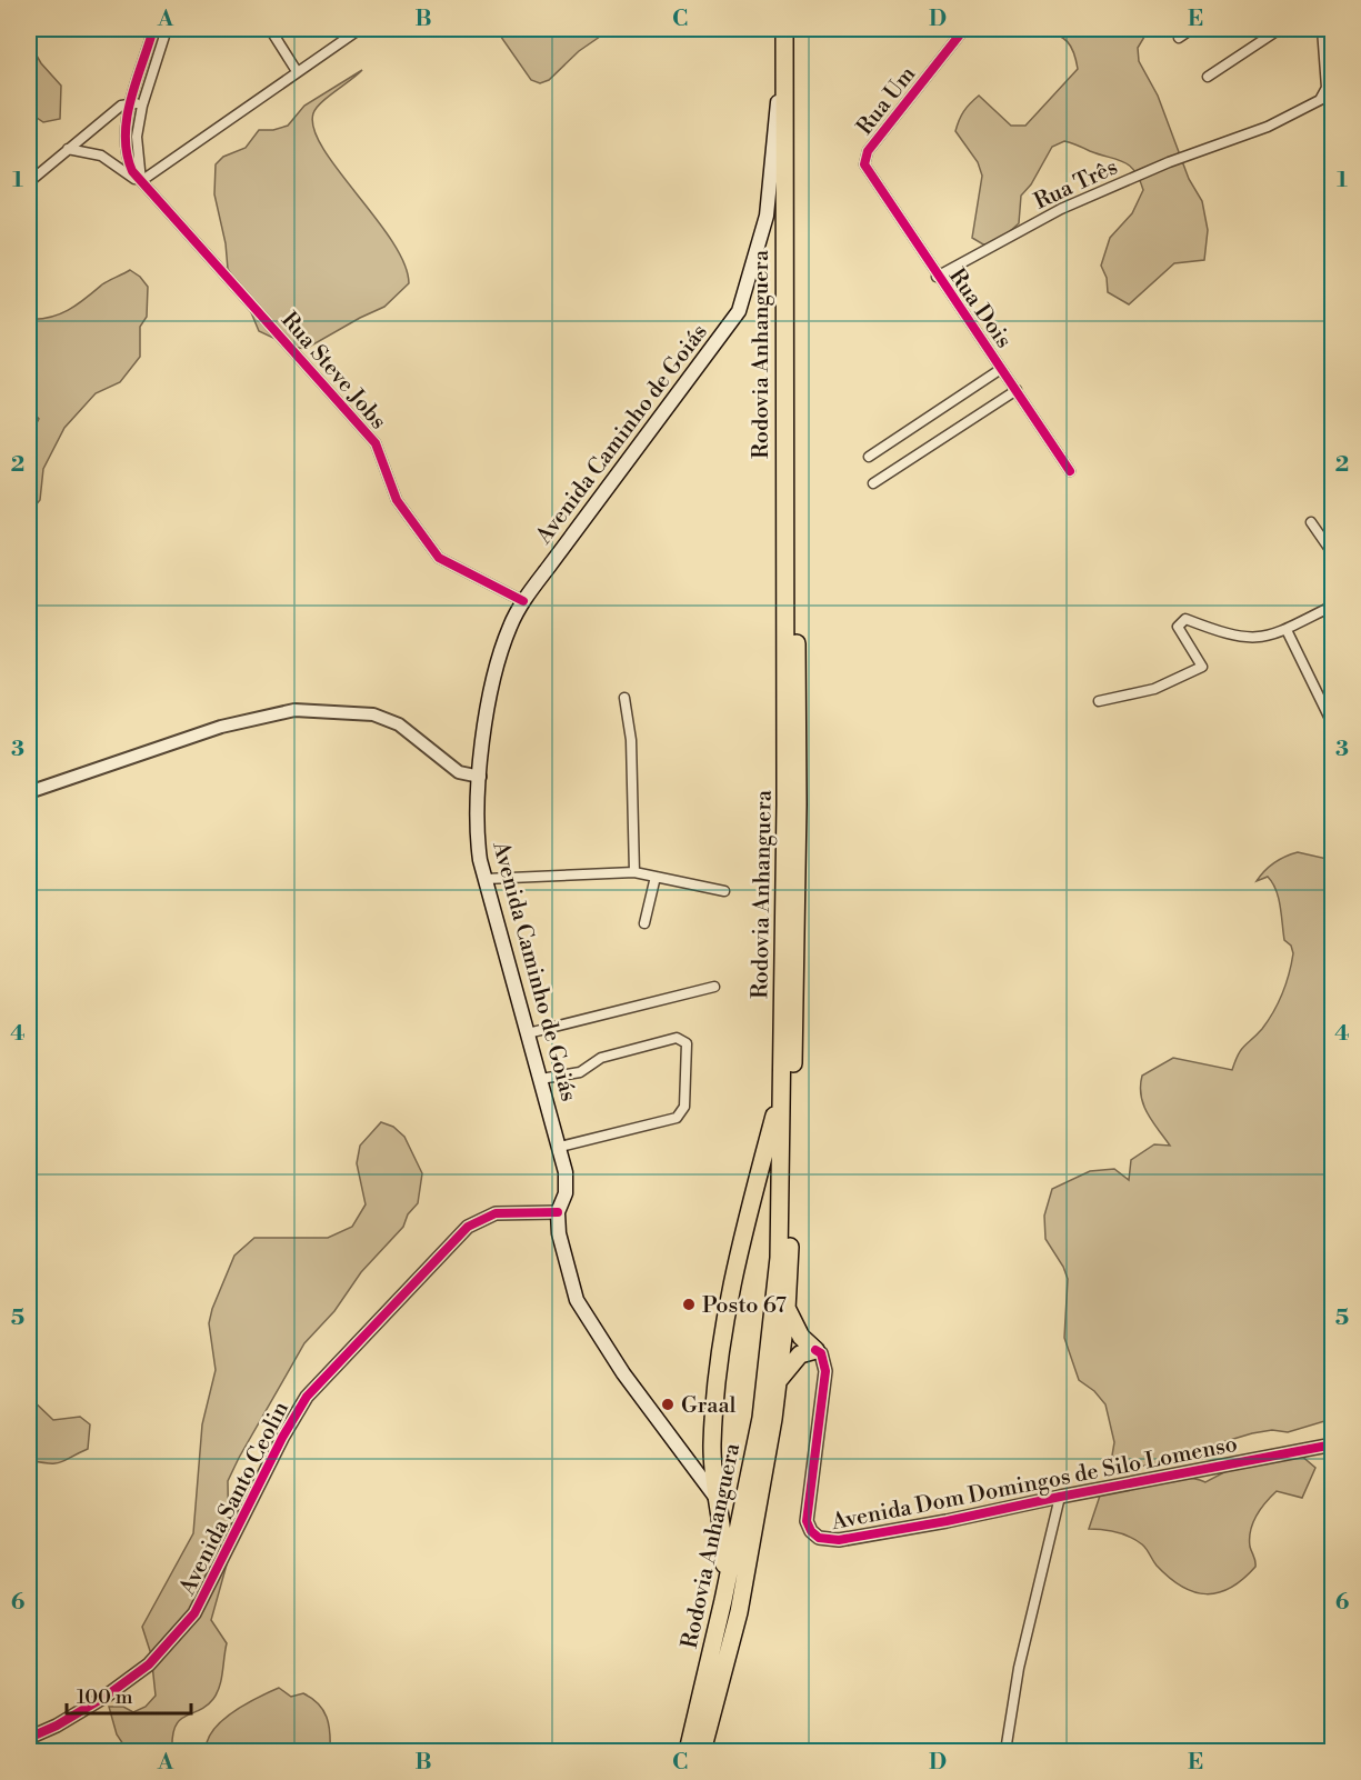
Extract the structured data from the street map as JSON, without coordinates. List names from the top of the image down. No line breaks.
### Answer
{"streets":{"highway":["Rodovia Anhanguera"],"main road":["Avenida Caminho de Goiás"],"street":["Rua Um","Rua Três","Rua Dois","Rua Steve Jobs","Avenida Dom Domingos de Silo Lomenso","Avenida Santo Ceolin"]},"crossings":[["Rua Um","Rua Dois"],["Rua Três","Rua Dois"],["Rodovia Anhanguera","Avenida Caminho de Goiás"],["Rua Steve Jobs","Avenida Caminho de Goiás"],["Avenida Caminho de Goiás","Avenida Santo Ceolin"]],"places":["Posto 67","Graal"],"scale_bar":"100 m","grid":{"columns":["A","B","C","D","E"],"rows":["1","2","3","4","5","6"]}}
